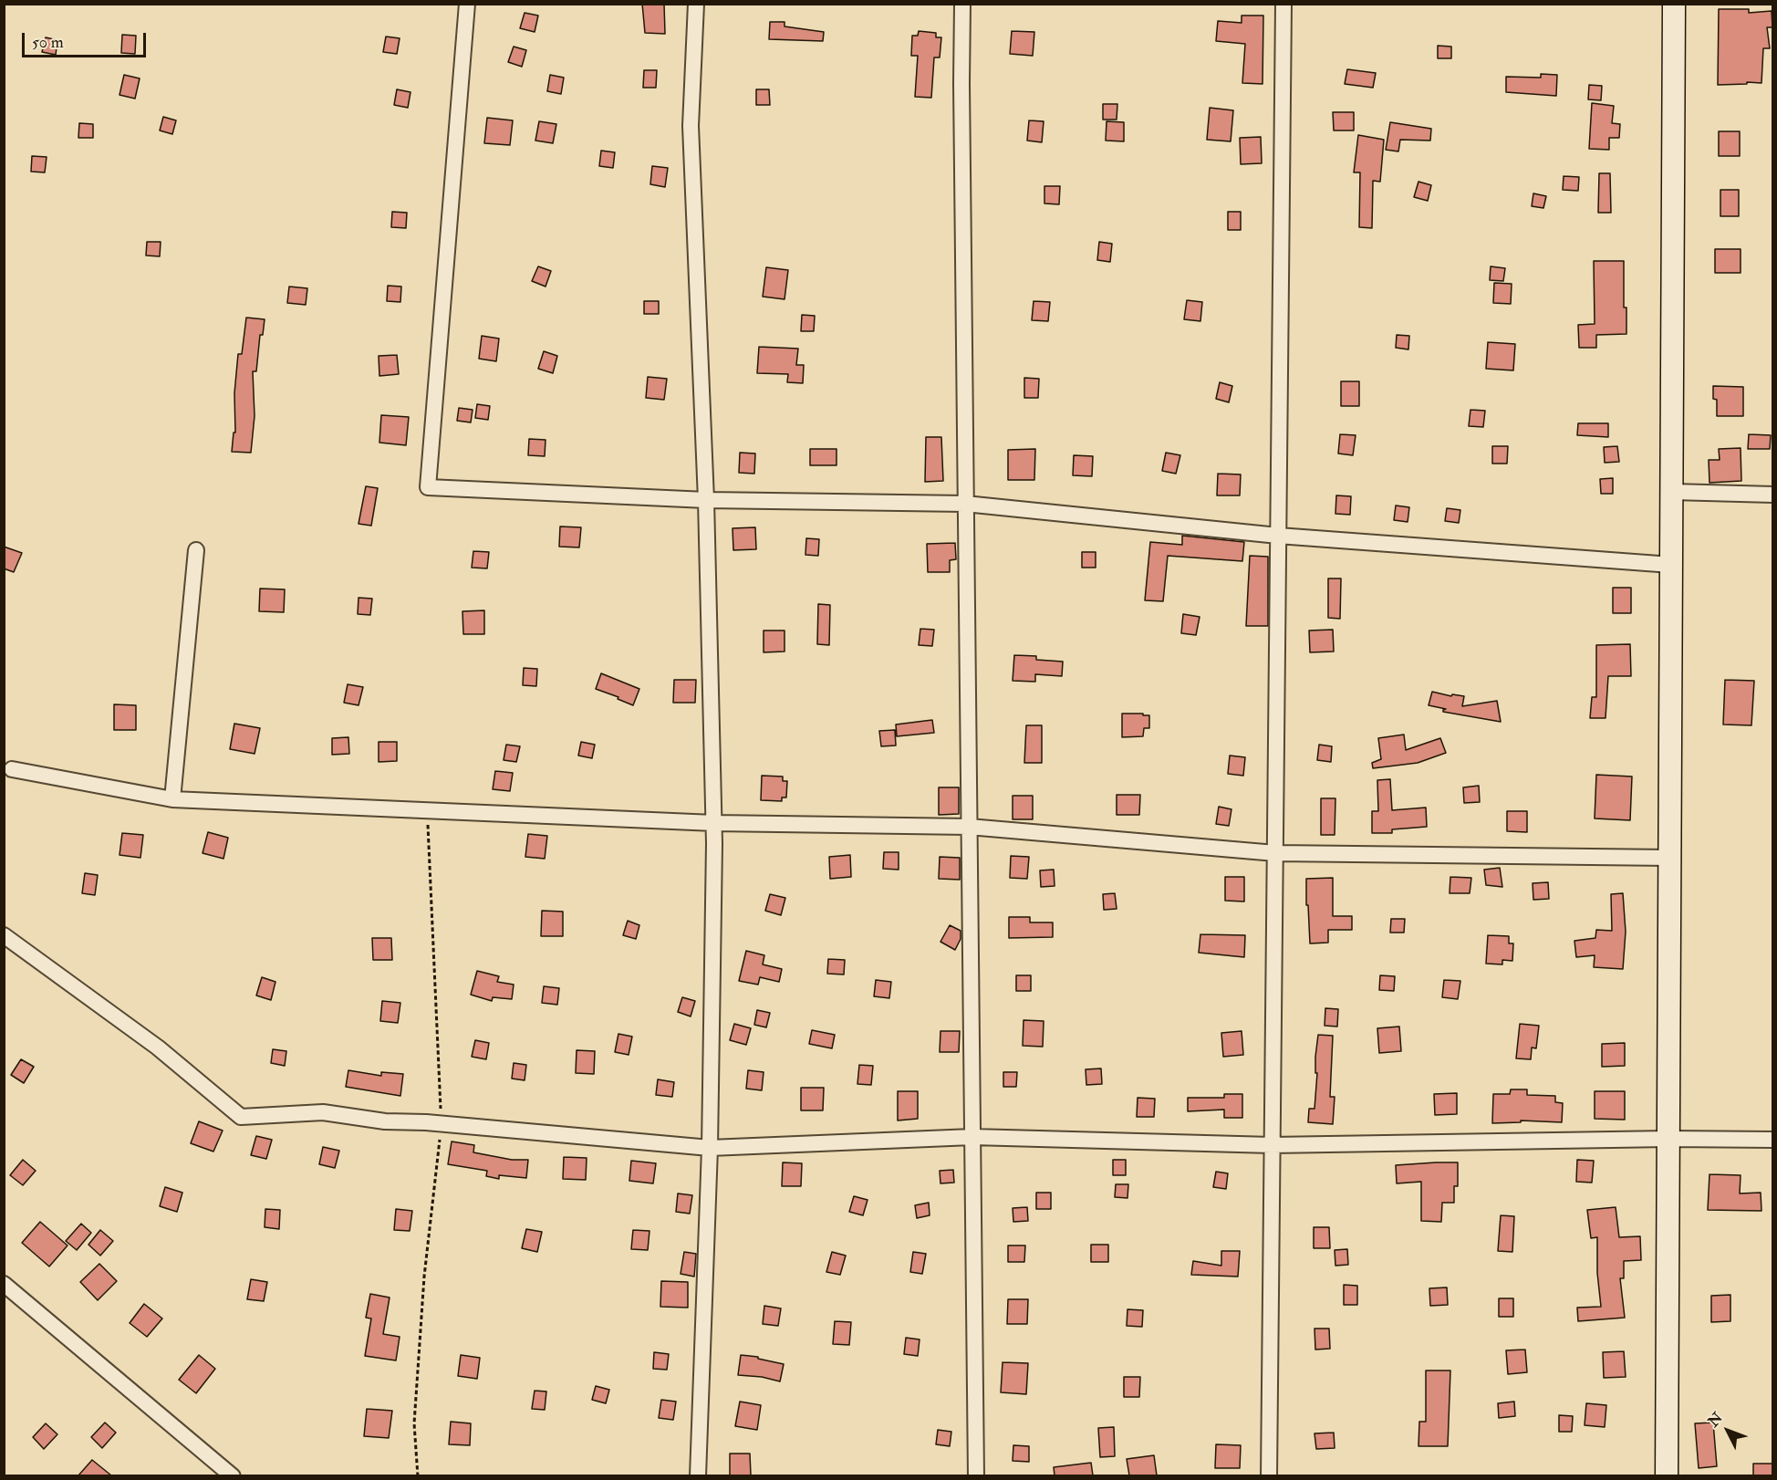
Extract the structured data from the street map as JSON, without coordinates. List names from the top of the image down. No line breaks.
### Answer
{"scale_bar":"50 m","north":"top left"}
